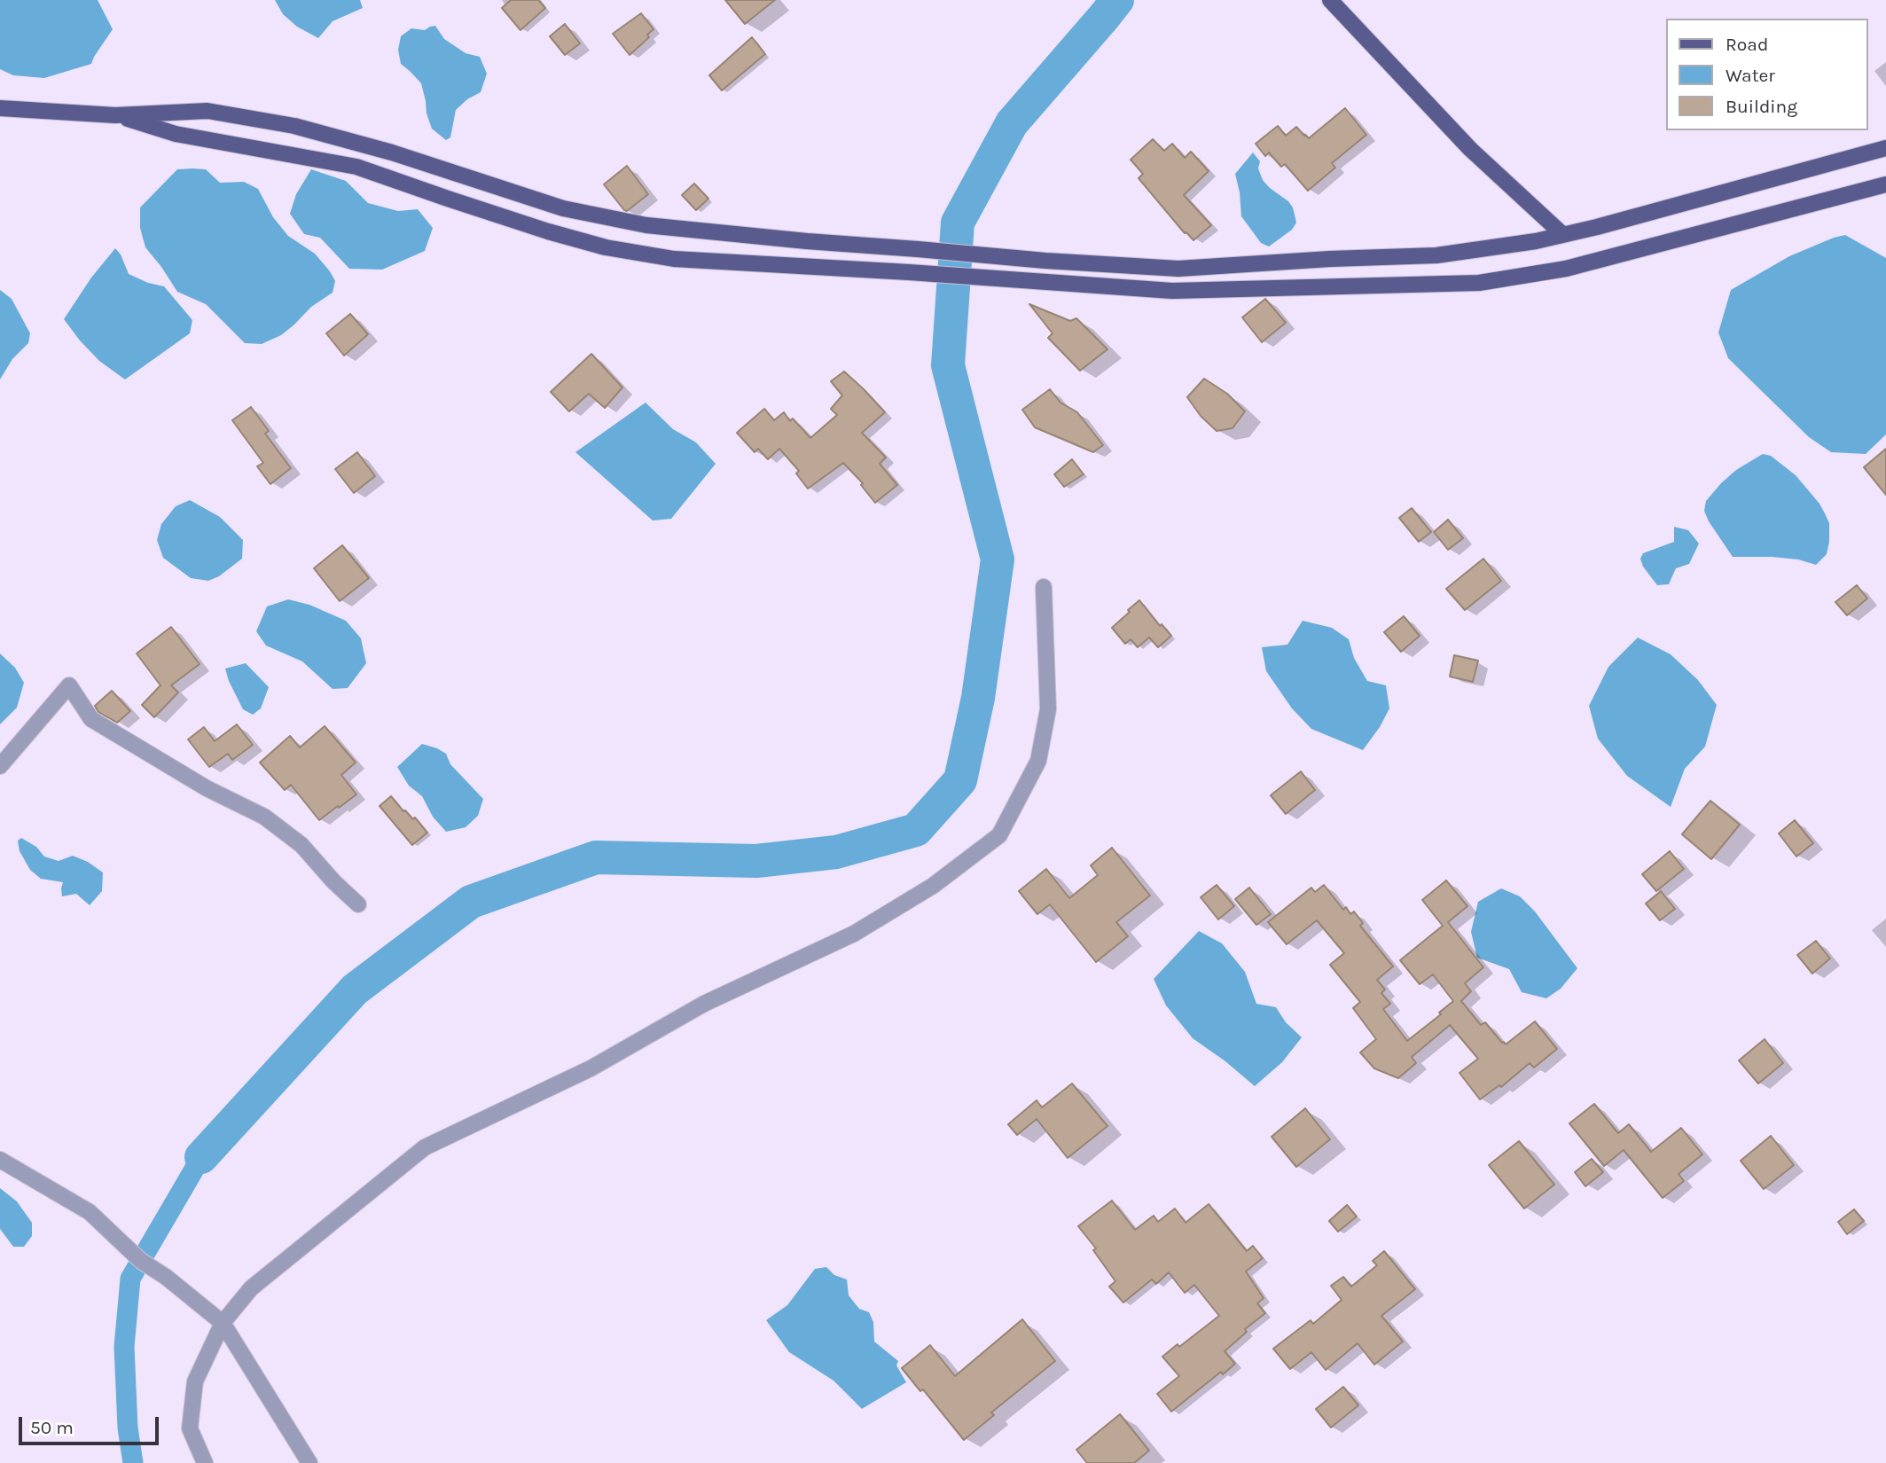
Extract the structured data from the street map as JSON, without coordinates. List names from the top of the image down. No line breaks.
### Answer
{"legend":["Road","Water","Building"],"scale_bar":"50 m"}
